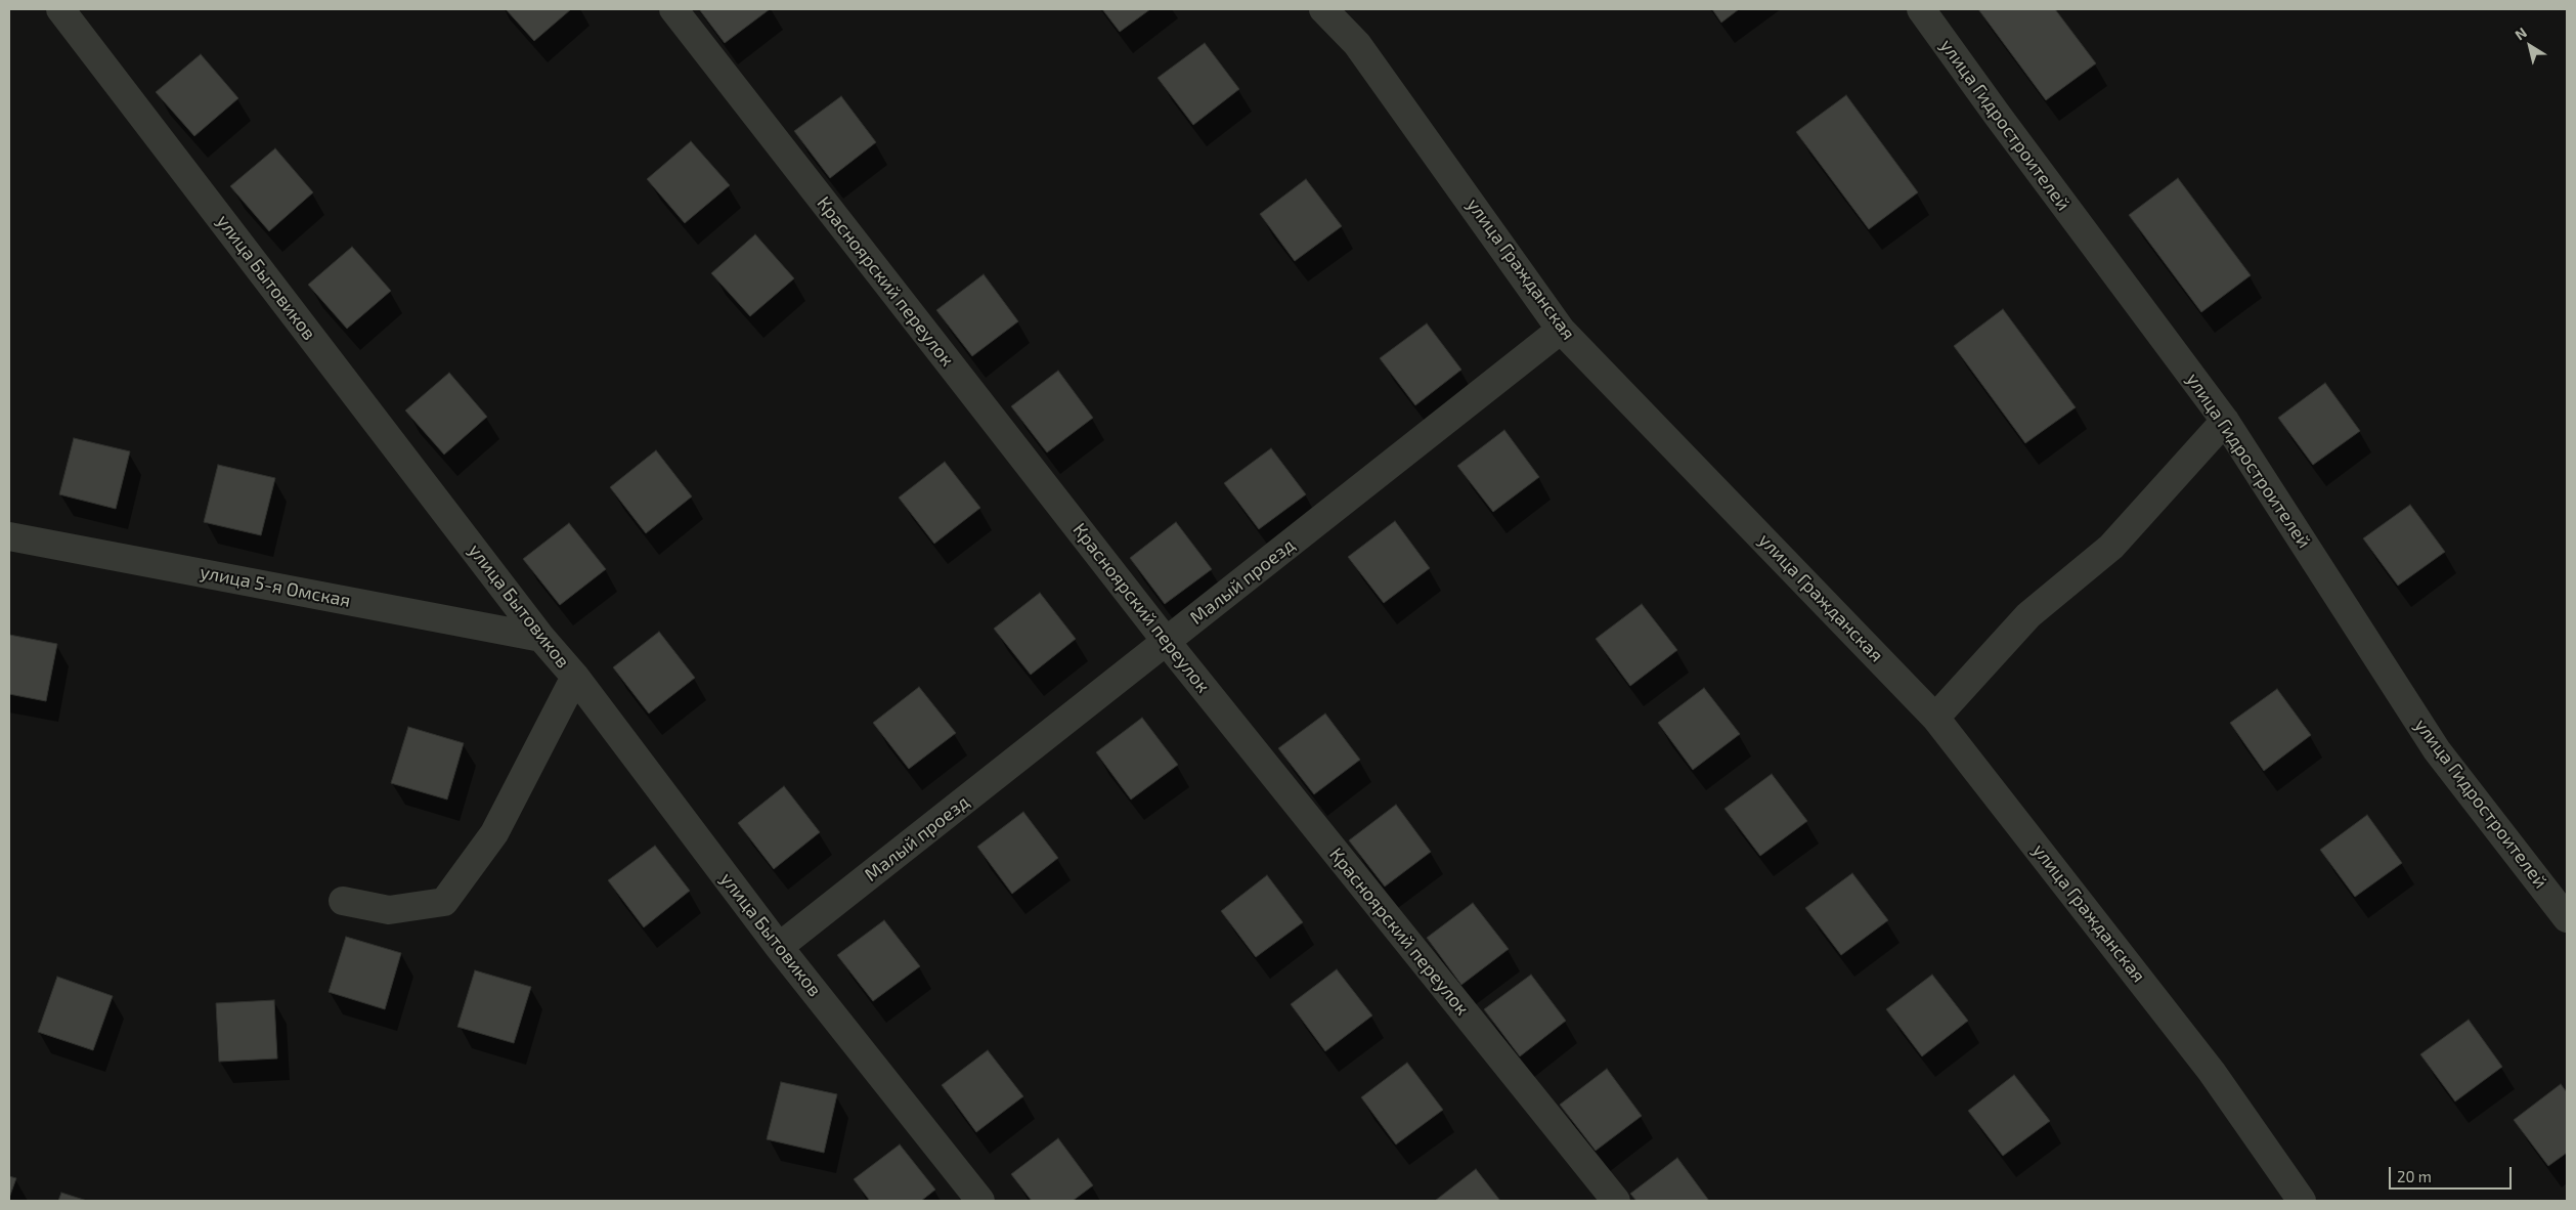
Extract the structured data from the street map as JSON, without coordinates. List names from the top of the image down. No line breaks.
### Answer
{"streets":{"street":["улица Гидростроителей","улица Гражданская","улица Бытовиков","Красноярский переулок","Малый проезд","улица 5-я Омская"]},"crossings":[["улица Гражданская","Малый проезд"],["улица Бытовиков","Малый проезд"],["улица Бытовиков","улица 5-я Омская"],["Красноярский переулок","Малый проезд"]],"scale_bar":"20 m","north":"top left"}
